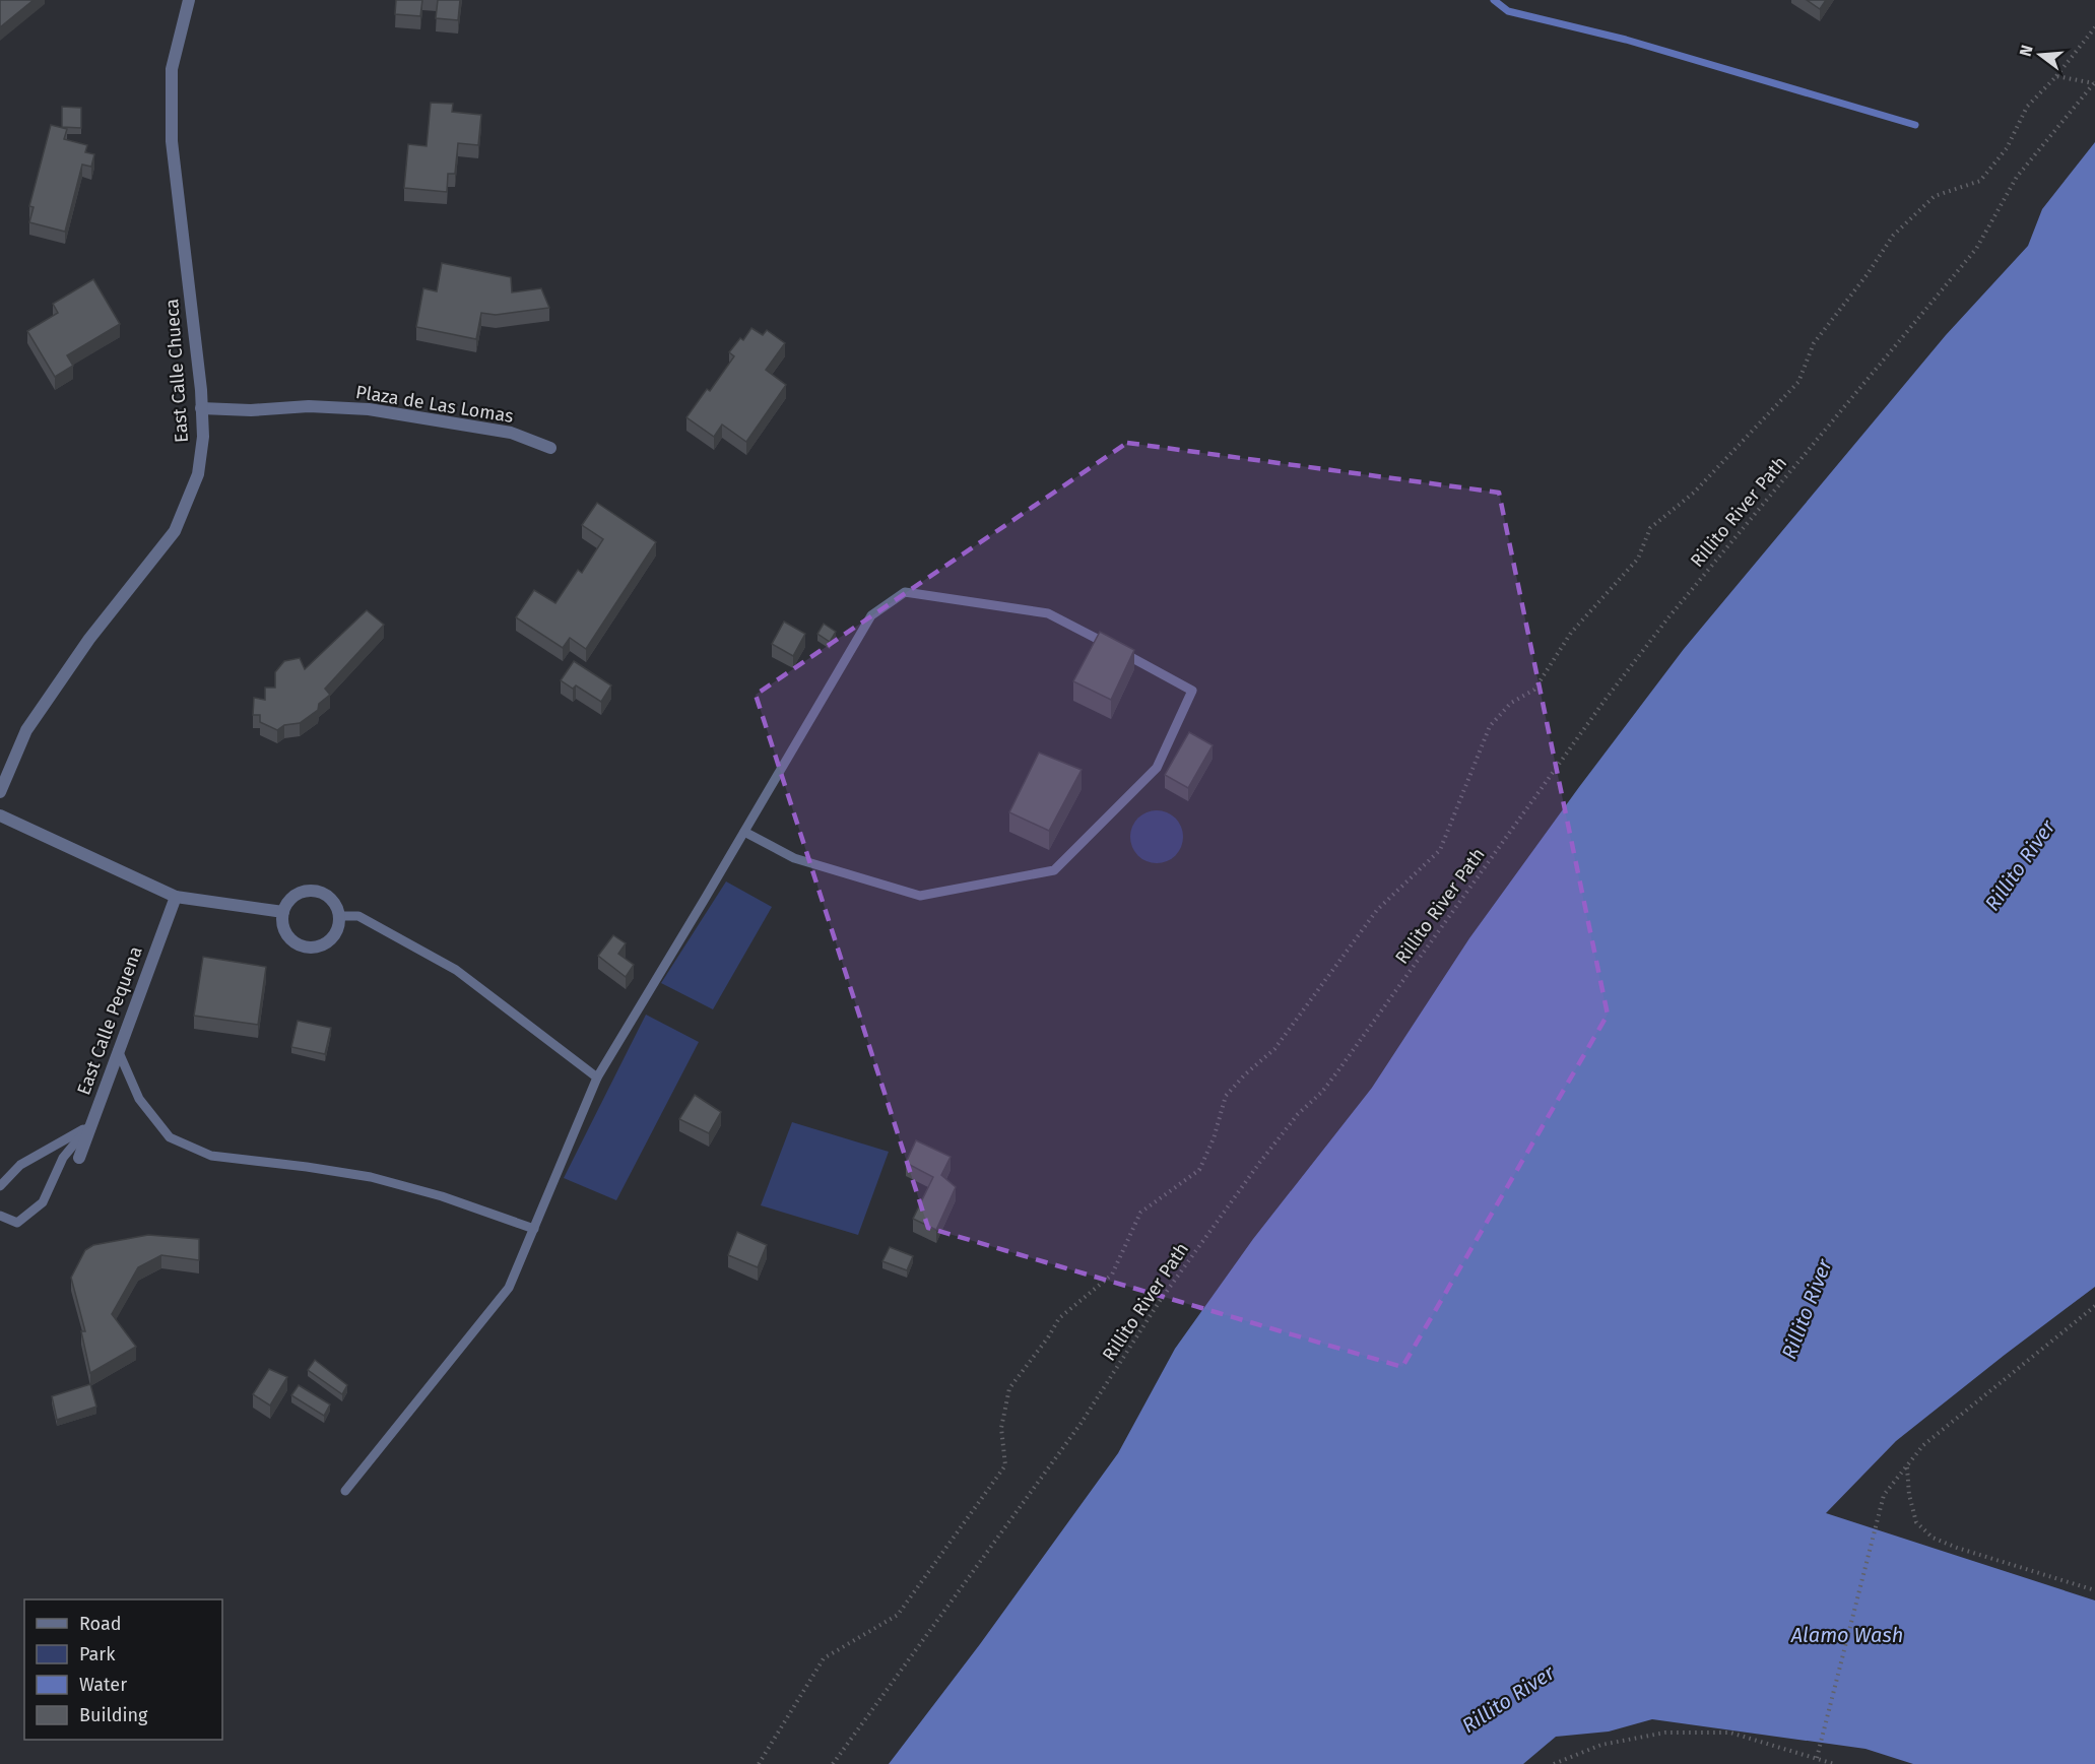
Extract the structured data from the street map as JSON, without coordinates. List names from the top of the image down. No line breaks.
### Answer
{"streets":{"street":["East Calle Chueca","Plaza de Las Lomas","East Calle Pequena"],"path":["Rillito River Path"]},"crossings":[["East Calle Chueca","Plaza de Las Lomas"]],"water":["Rillito River","Alamo Wash"],"legend":["Road","Park","Water","Building"],"north":"left"}
